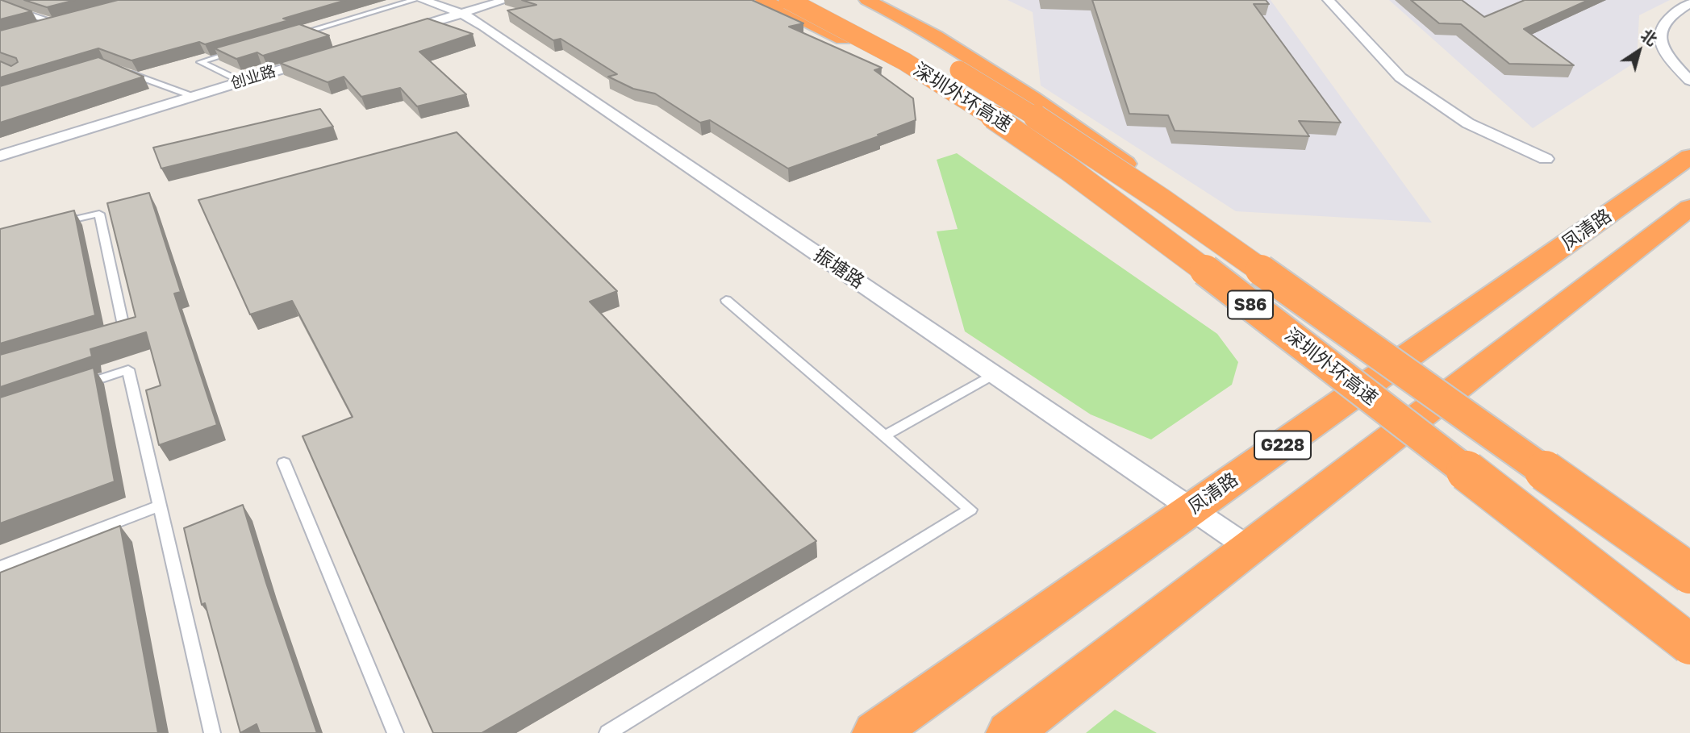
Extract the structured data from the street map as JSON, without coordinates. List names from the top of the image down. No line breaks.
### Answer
{"streets":{"highway":["深圳外环高速","凤清路","S86","G228"],"street":["创业路","振塘路"]},"crossings":[["凤清路","振塘路"]],"north":"top right"}
